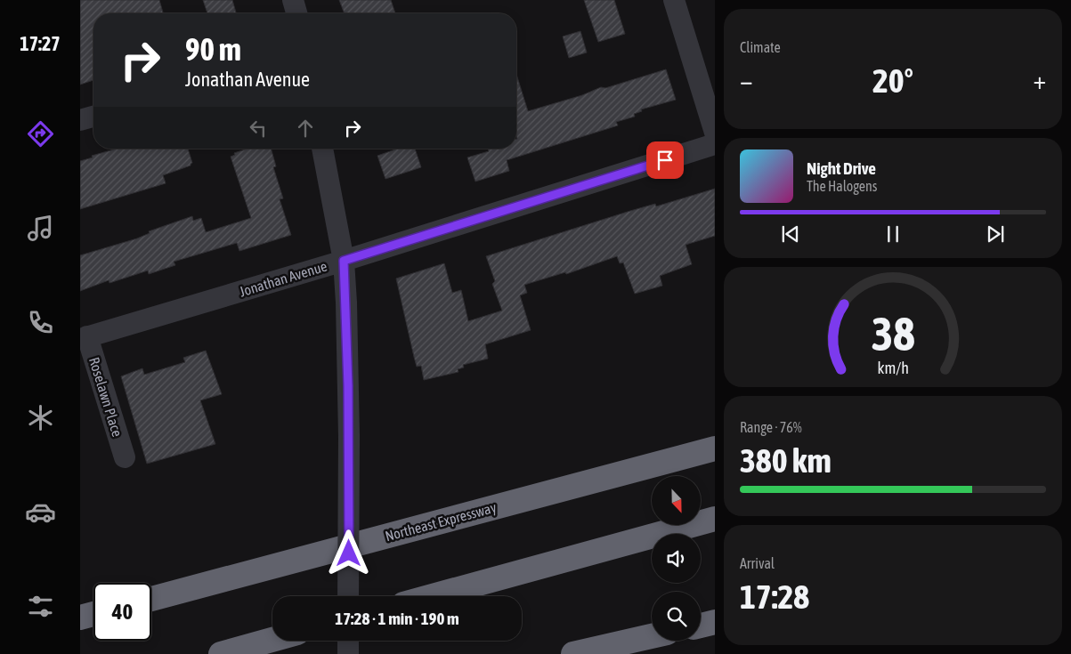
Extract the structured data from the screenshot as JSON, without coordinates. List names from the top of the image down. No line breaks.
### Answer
{"streets":{"highway":["Northeast Expressway"],"street":["Jonathan Avenue","Roselawn Place"]},"crossings":[["Jonathan Avenue","Roselawn Place"]],"north":"bottom","page":{"tabs":"17:27","tile":["Climate",["Range · 76%","380 km"],["Arrival","17:28"]],"turn":["90 m","Jonathan Avenue"],"heat":["−","20°","+"],"song":["Night Drive","The Halogens"],"limit":"40","trip":"17:28 · 1 min · 190 m","gauge":["38","km/h"]}}
